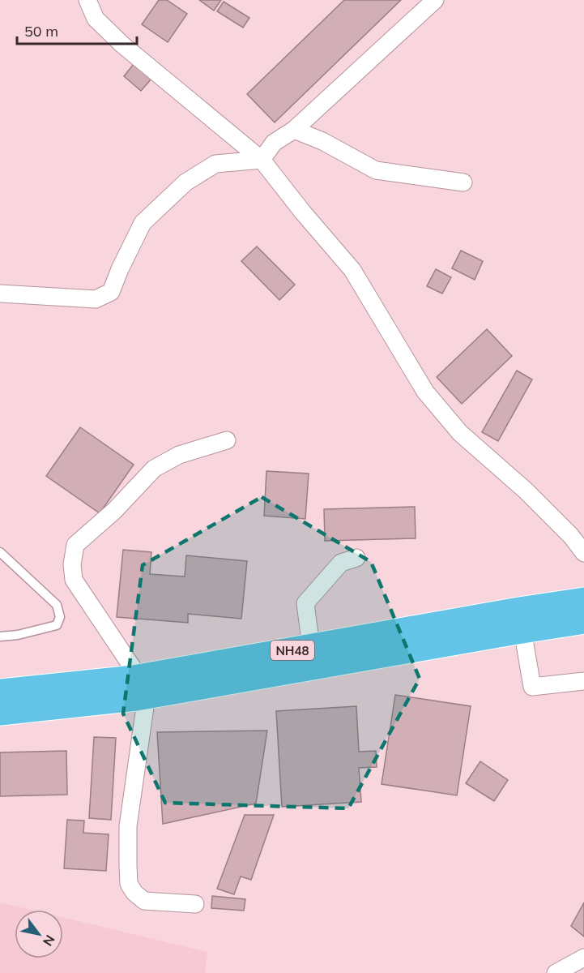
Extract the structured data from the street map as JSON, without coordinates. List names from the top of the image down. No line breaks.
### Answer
{"streets":{"highway":["NH48"]},"scale_bar":"50 m","north":"bottom right"}
